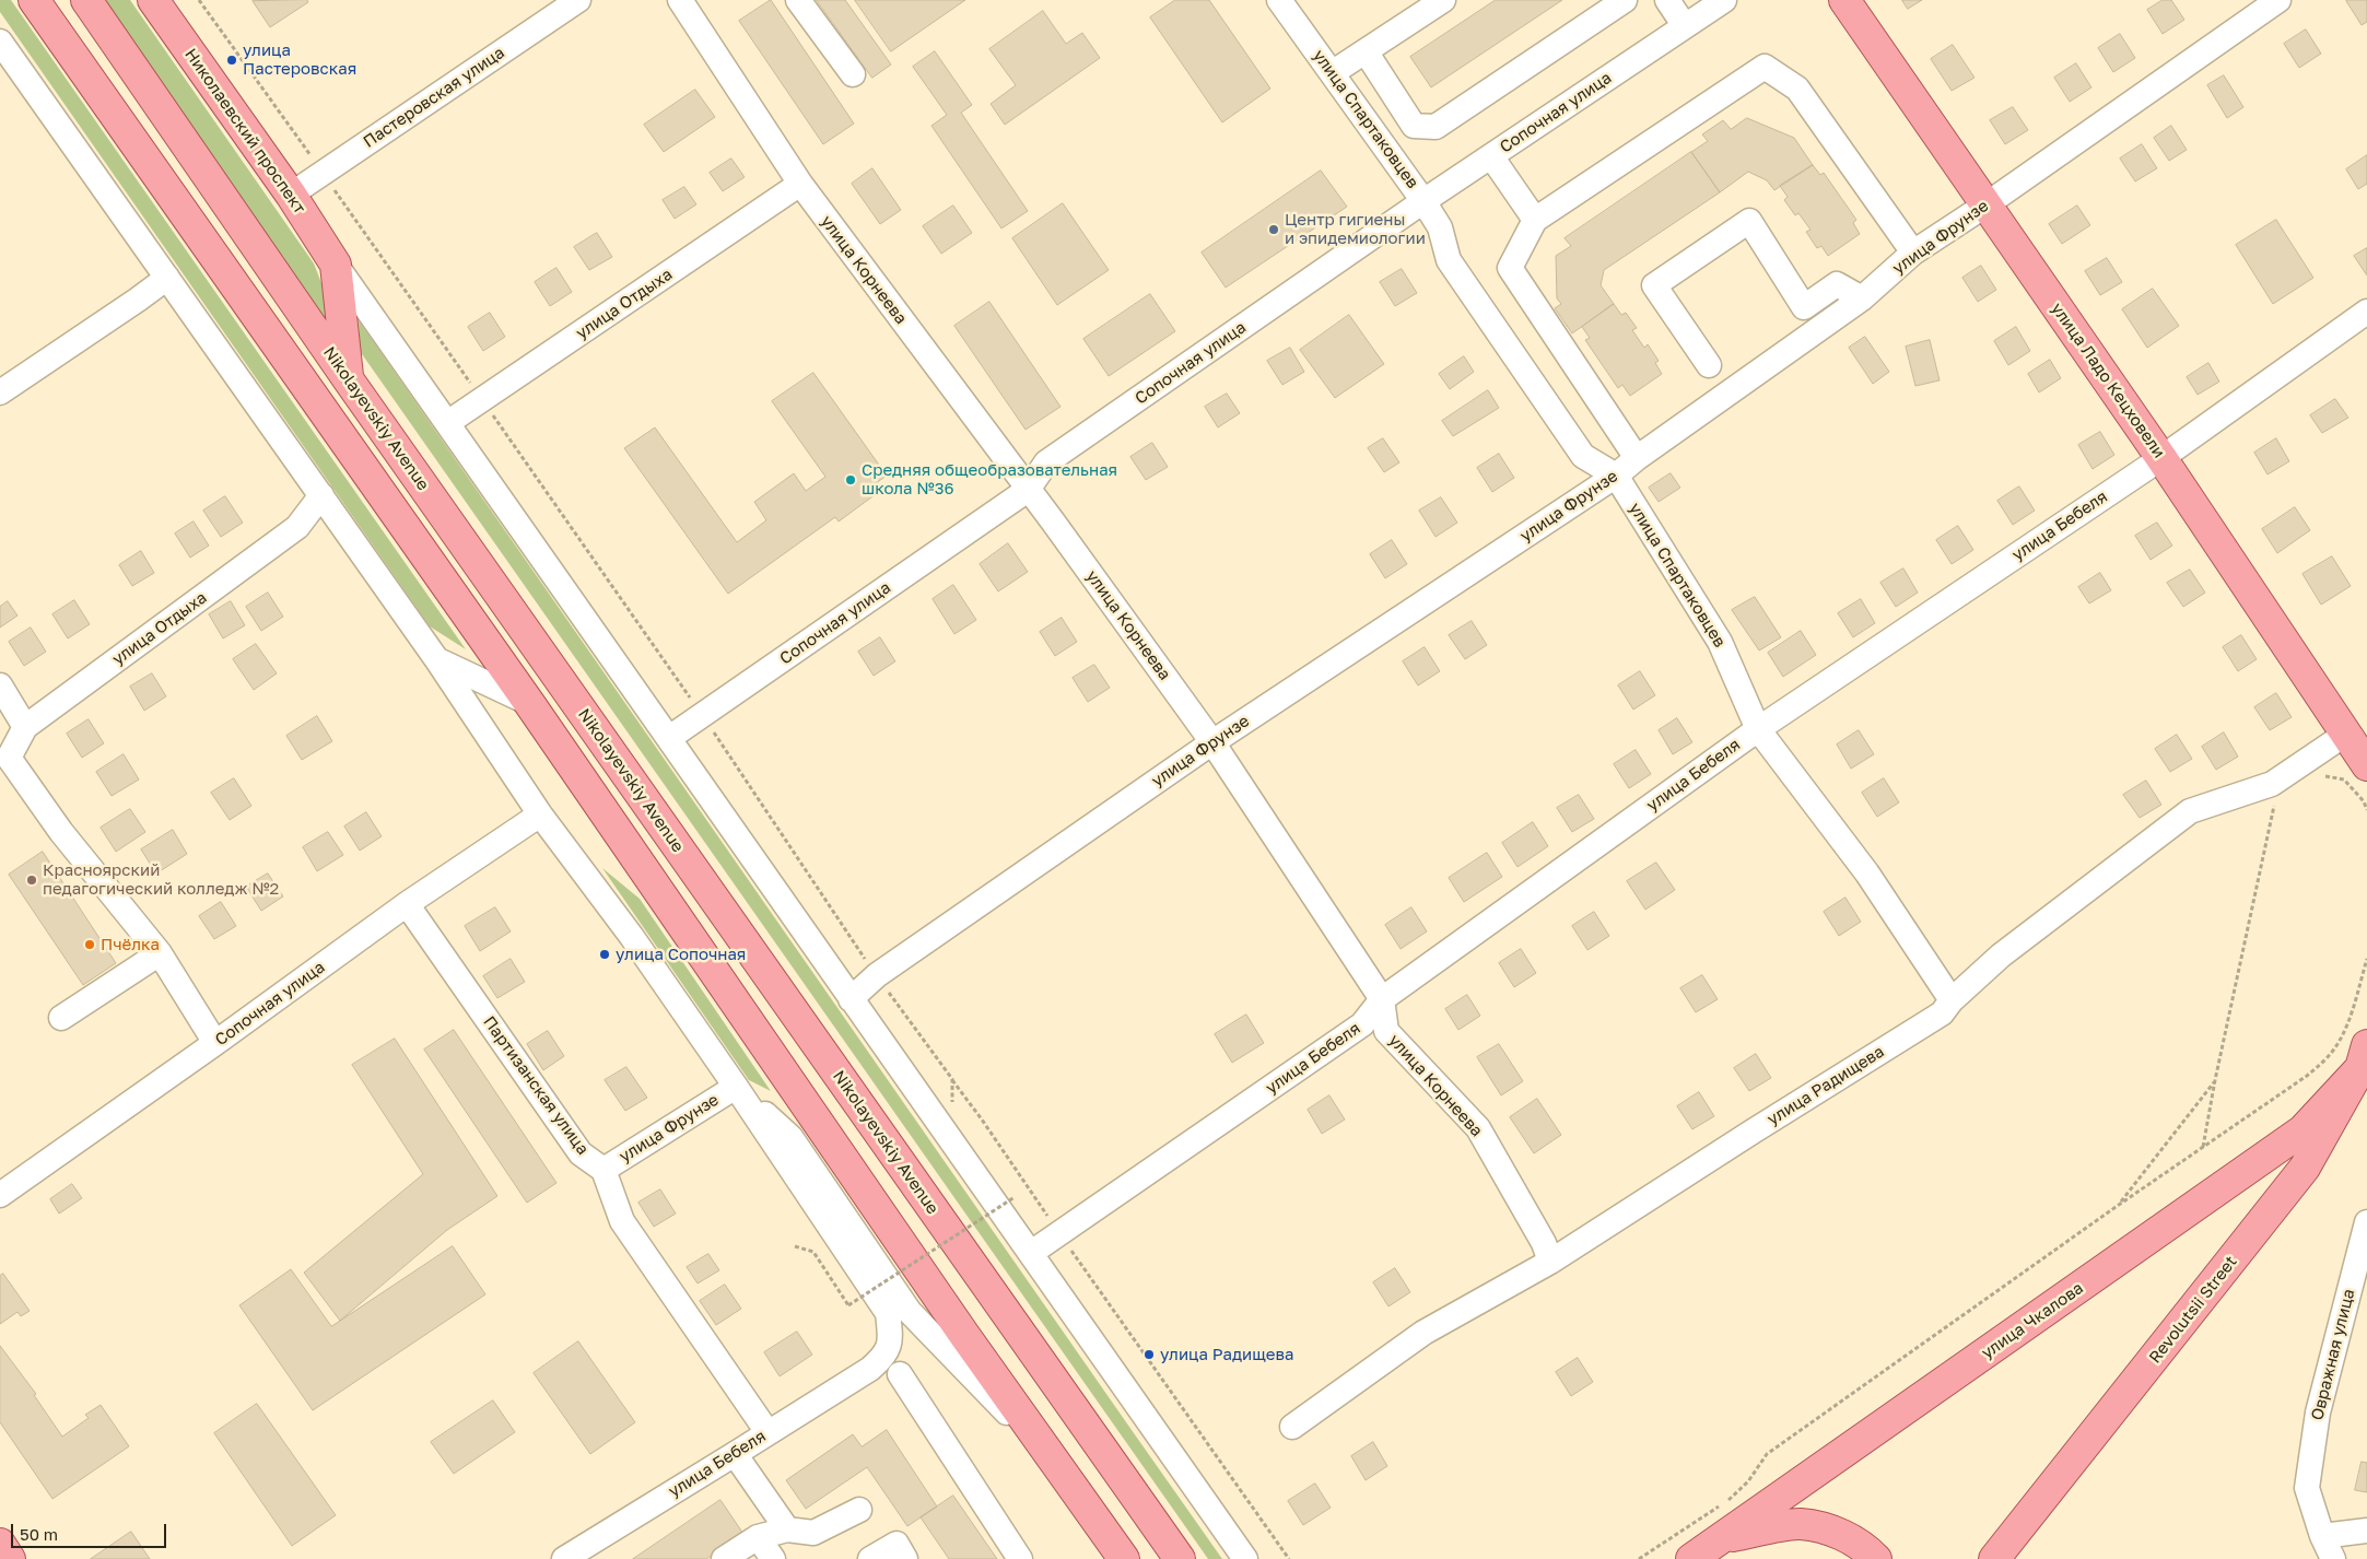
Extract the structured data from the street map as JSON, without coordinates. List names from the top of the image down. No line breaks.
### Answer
{"streets":{"main road":["Николаевский проспект","улица Ладо Кецховели","Nikolayevskiy Avenue","Revolutsii Street","улица Чкалова"],"street":["Пастеровская улица","Сопочная улица","улица Спартаковцев","улица Фрунзе","улица Корнеева","улица Отдыха","улица Бебеля","Партизанская улица","улица Радищева","Овражная улица"]},"crossings":[["Пастеровская улица","Николаевский проспект"],["Сопочная улица","улица Спартаковцев"],["Сопочная улица","улица Корнеева"],["Сопочная улица","Партизанская улица"],["улица Спартаковцев","улица Фрунзе"],["улица Спартаковцев","улица Бебеля"],["улица Спартаковцев","улица Радищева"],["улица Фрунзе","улица Корнеева"],["улица Фрунзе","улица Ладо Кецховели"],["улица Фрунзе","улица Бебеля"],["улица Фрунзе","Партизанская улица"],["улица Корнеева","улица Отдыха"],["улица Корнеева","улица Бебеля"],["улица Корнеева","улица Радищева"],["улица Ладо Кецховели","улица Бебеля"],["улица Ладо Кецховели","улица Радищева"],["Revolutsii Street","улица Чкалова"]],"places":["улица Пастеровская","Центр гигиены и эпидемиологии","Средняя общеобразовательная школа №36","Красноярский педагогический колледж №2","Пчёлка","улица Сопочная","улица Радищева"],"scale_bar":"50 m"}
